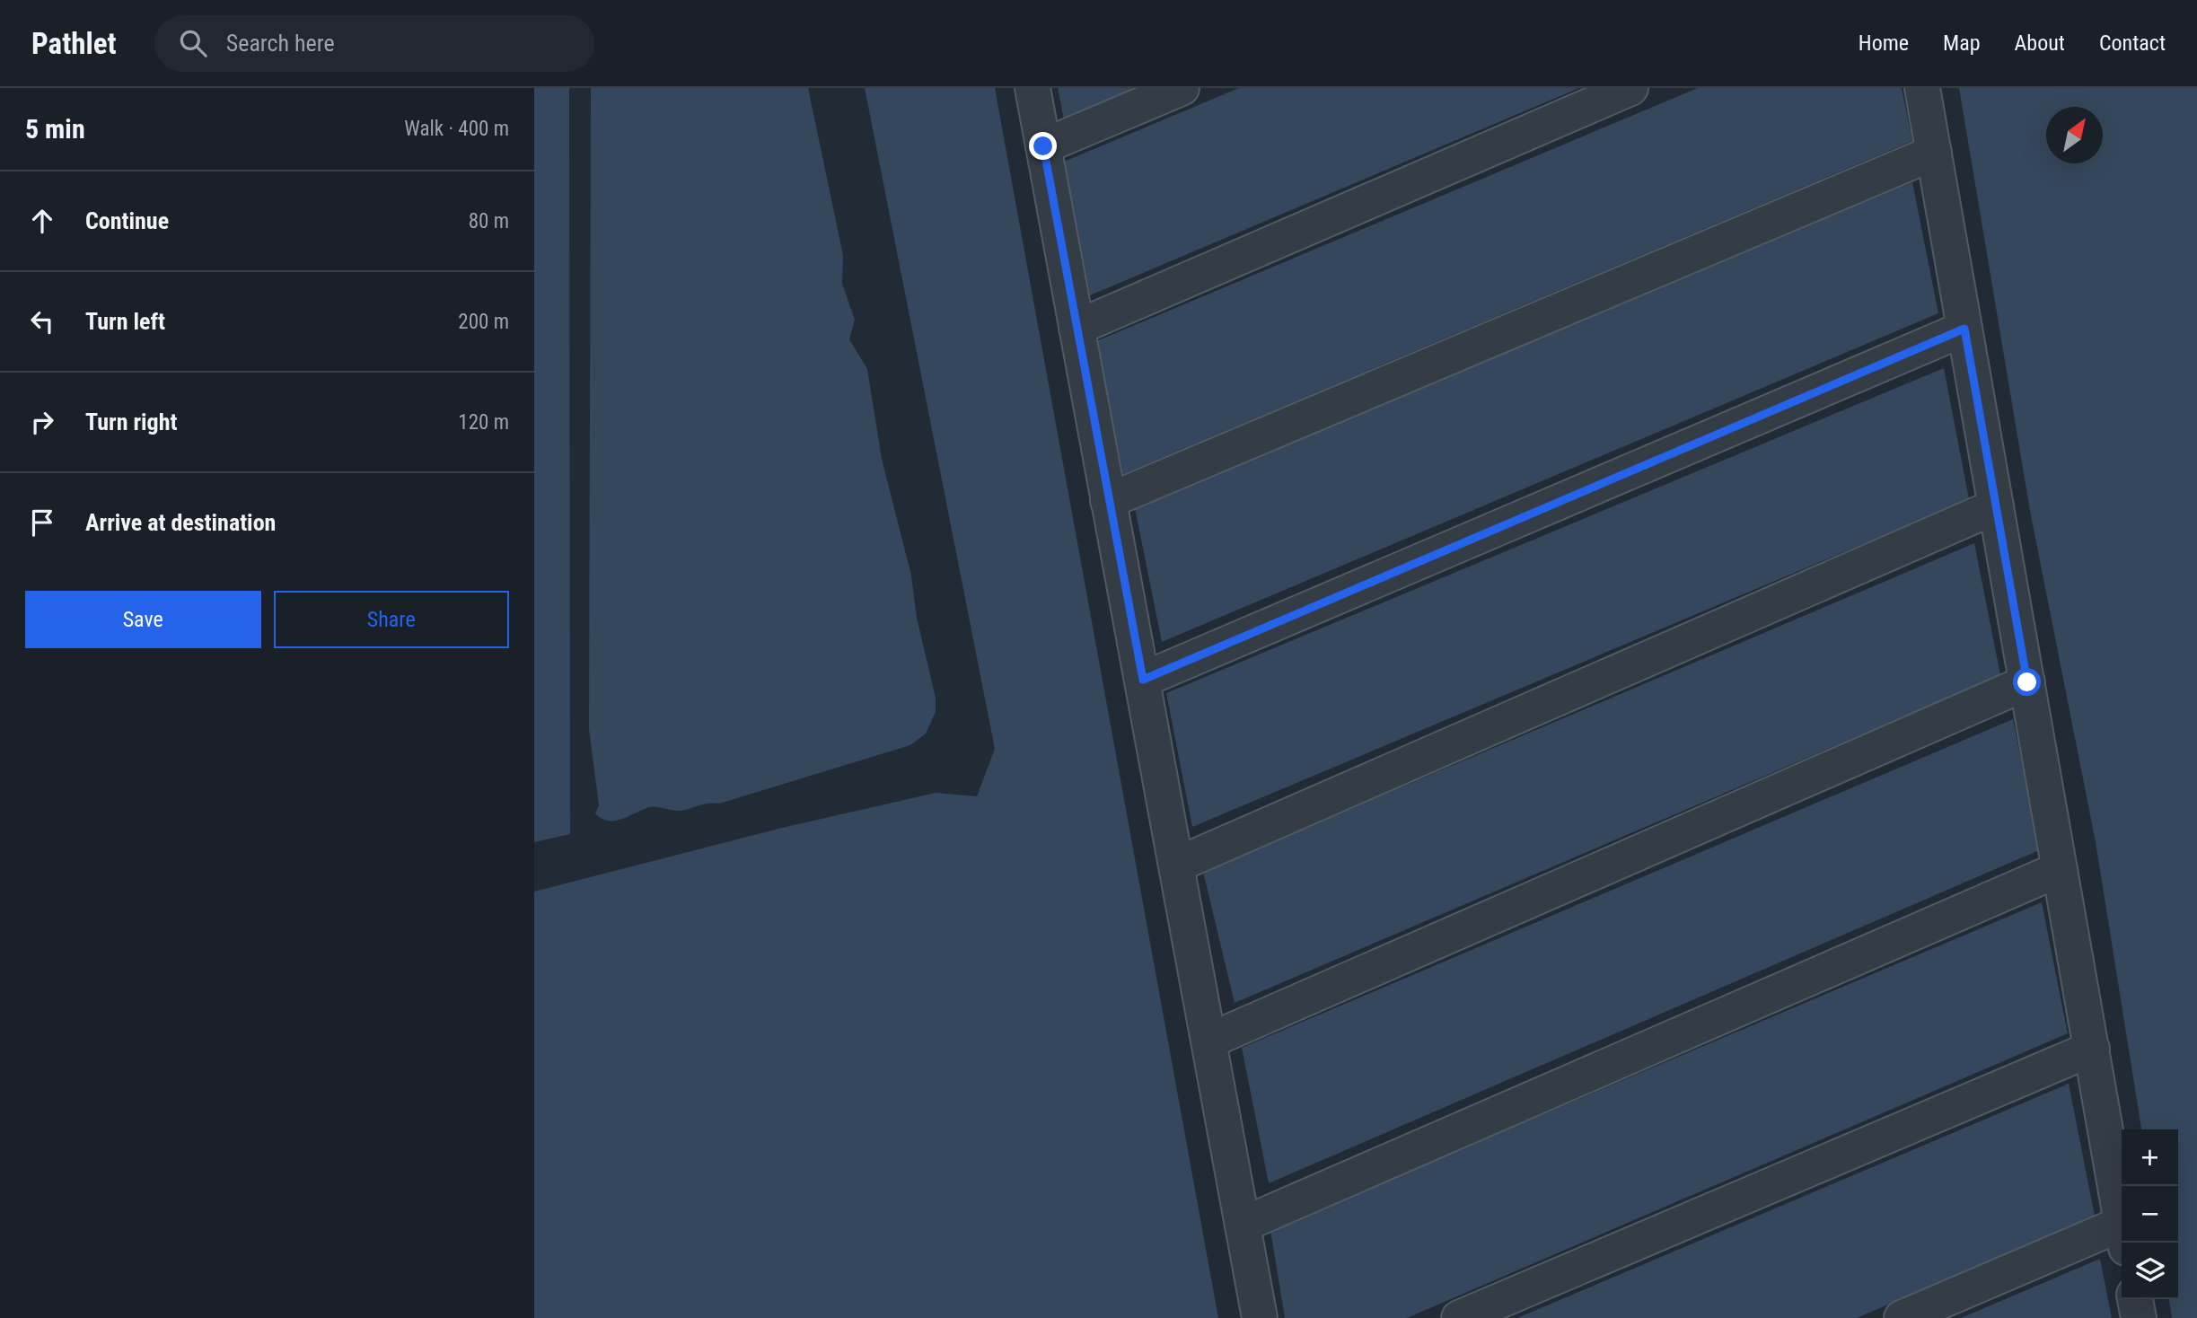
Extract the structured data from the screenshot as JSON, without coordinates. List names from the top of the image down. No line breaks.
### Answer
{"north":"top right","page":{"header":"Pathlet","search":"Search here","nav":["Home","Map","About","Contact"],"heading":["5 min","Walk · 400 m"],"list":[["Continue","80 m"],["Turn left","200 m"],["Turn right","120 m"],"Arrive at destination"],"buttons":["Save","Share"],"map_buttons":["+","−"]}}
